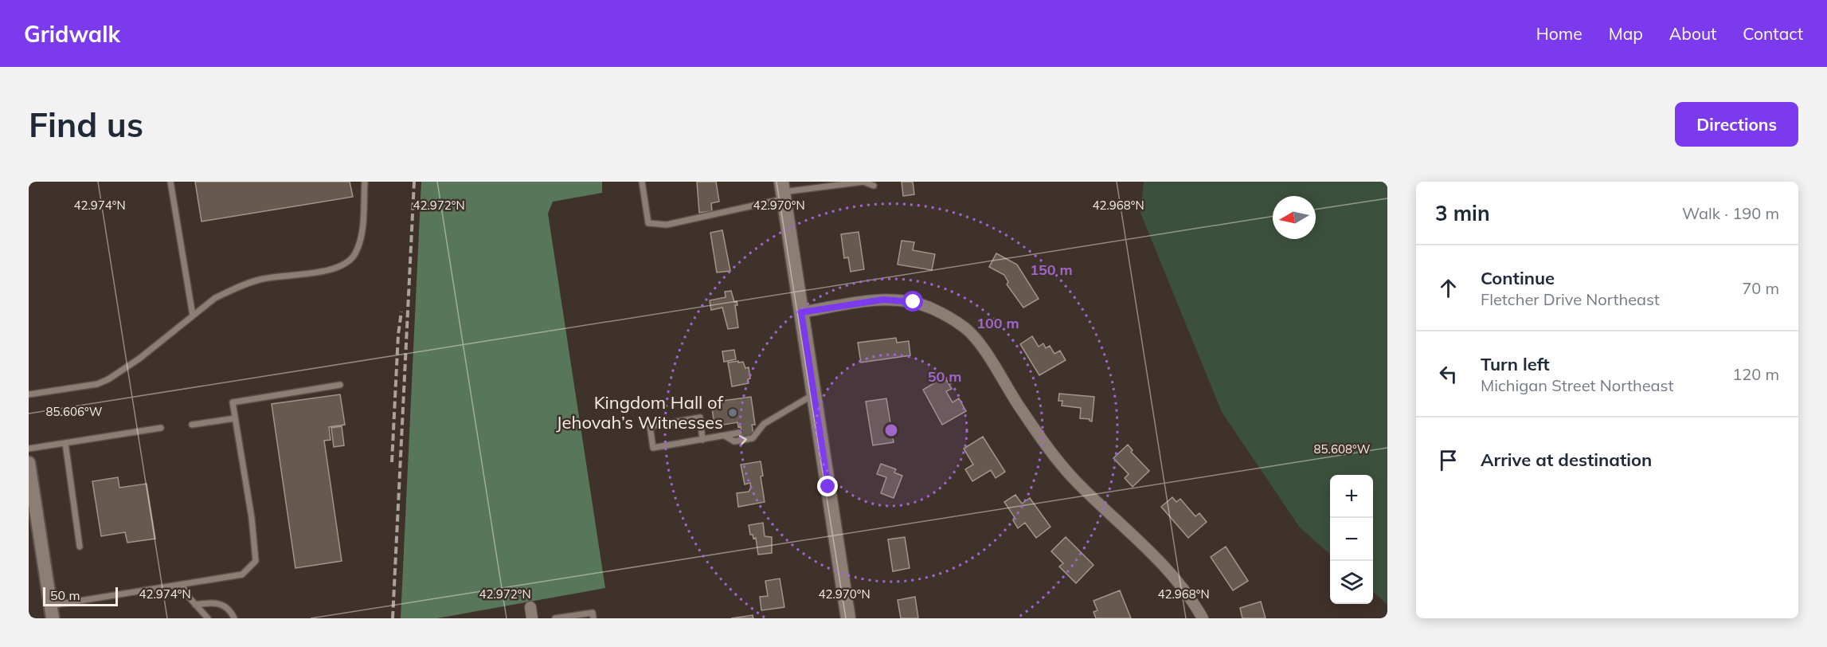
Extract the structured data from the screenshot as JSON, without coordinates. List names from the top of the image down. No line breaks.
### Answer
{"places":["Kingdom Hall of Jehovah’s Witnesses"],"scale_bar":"50 m","north":"left","page":{"header":"Gridwalk","nav":["Home","Map","About","Contact"],"buttons":"Directions","title":"Find us","heading":["3 min","Walk · 190 m"],"list":[["Continue","Fletcher Drive Northeast","70 m"],["Turn left","Michigan Street Northeast","120 m"],"Arrive at destination"],"map_buttons":["+","−"],"scale":"50 m"},"coordinates":["42.974°N","42.970°N","42.968°N","42.972°N","85.606°W","85.608°W"],"rings":["150 m","100 m","50 m"]}
